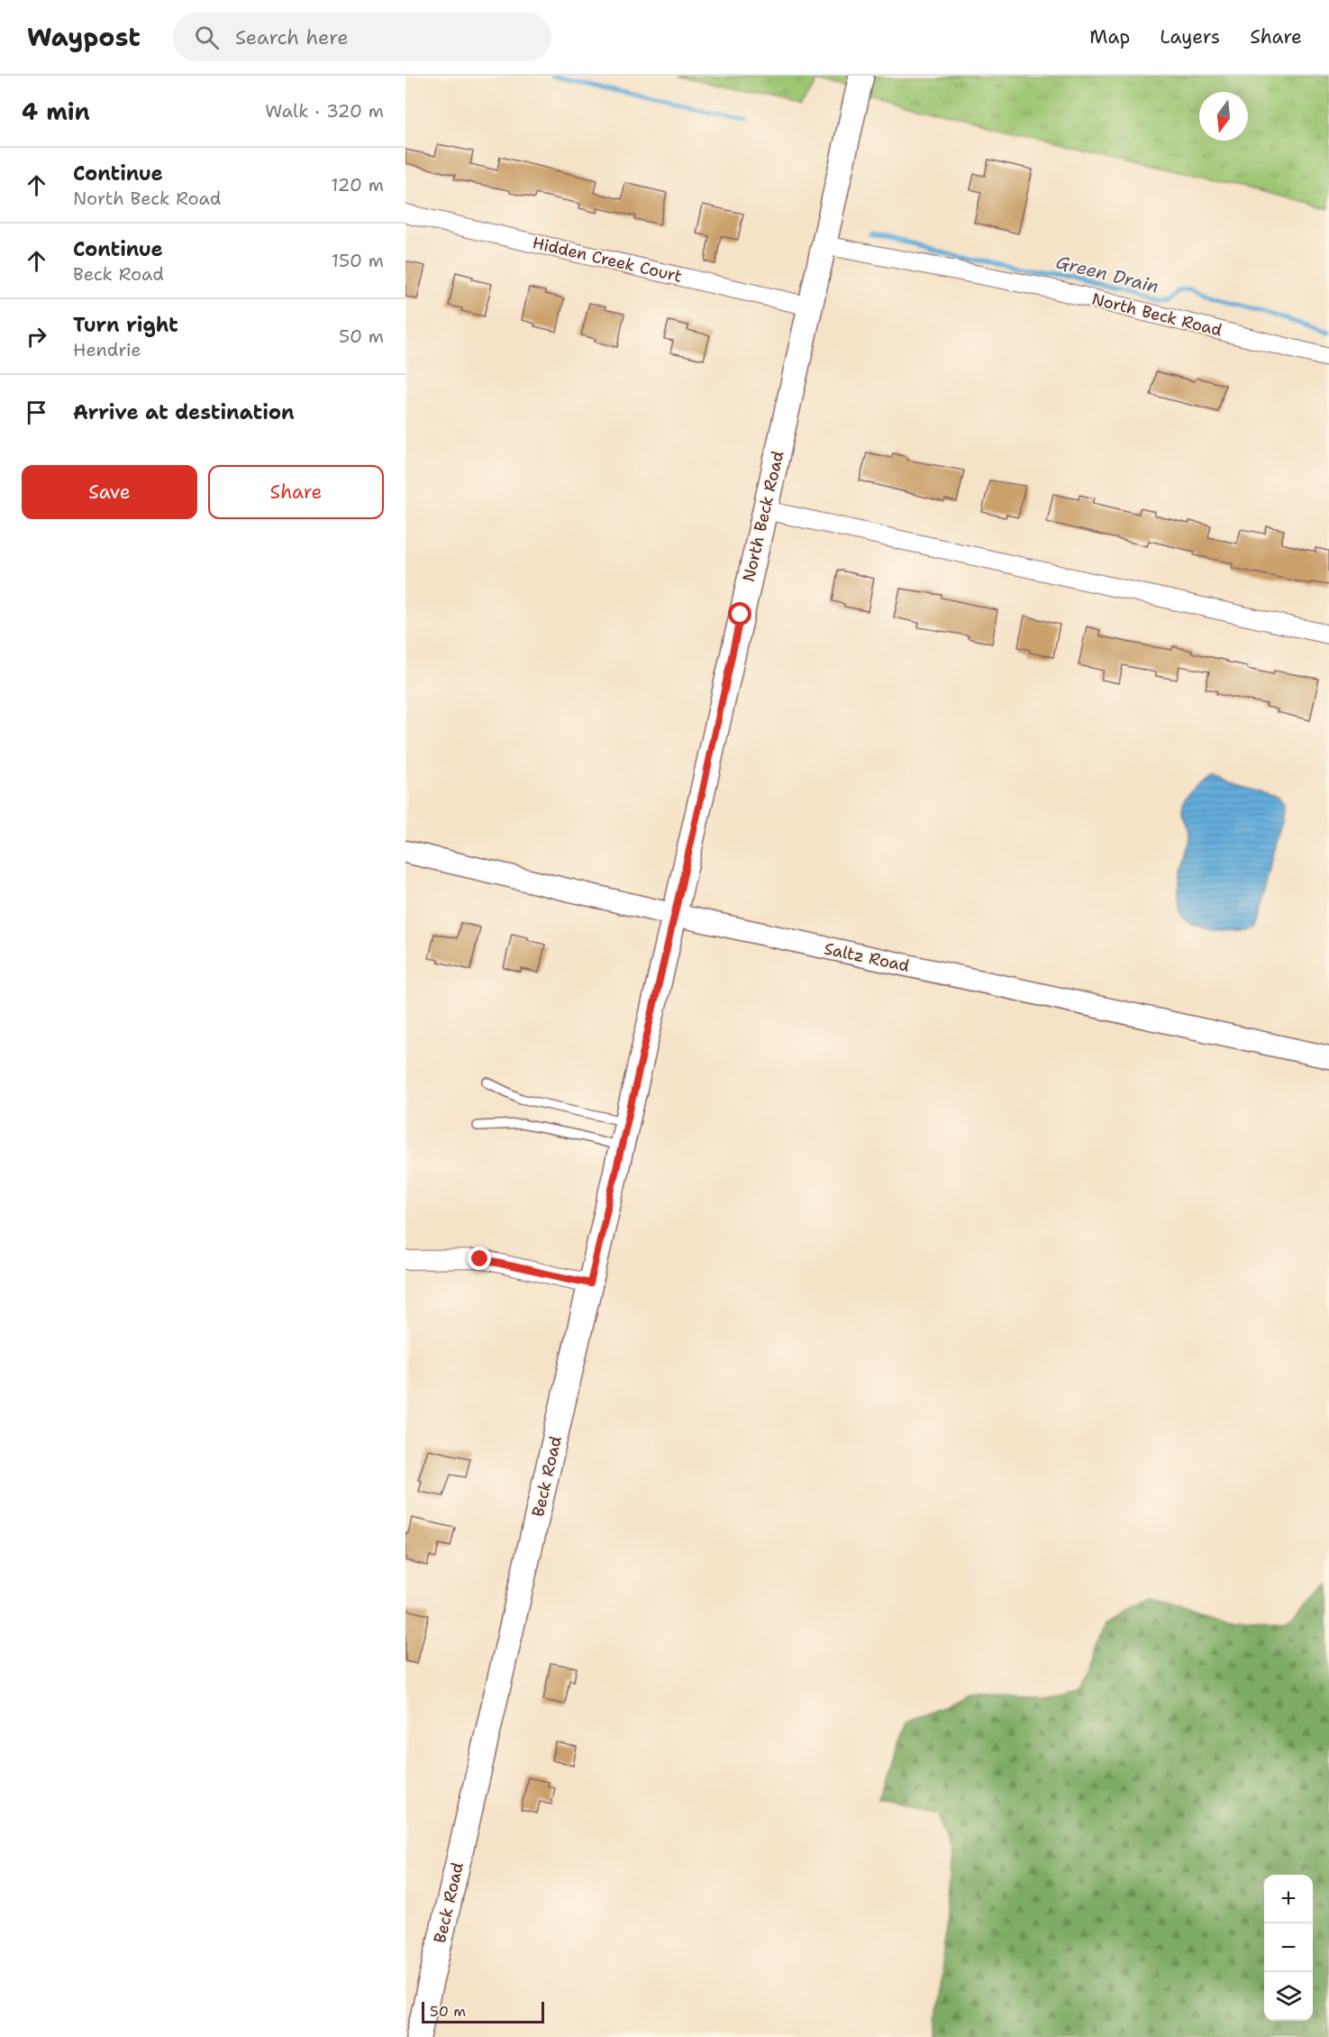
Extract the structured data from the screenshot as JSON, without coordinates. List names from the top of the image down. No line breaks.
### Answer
{"streets":{"main road":["North Beck Road","Beck Road"],"street":["Hidden Creek Court","Saltz Road"]},"crossings":[["Hidden Creek Court","North Beck Road"],["North Beck Road","Saltz Road"],["North Beck Road","Beck Road"],["Saltz Road","Beck Road"]],"water":["Green Drain"],"scale_bar":"50 m","north":"bottom","page":{"header":"Waypost","search":"Search here","nav":["Map","Layers","Share"],"heading":["4 min","Walk · 320 m"],"list":[["Continue","North Beck Road","120 m"],["Continue","Beck Road","150 m"],["Turn right","Hendrie","50 m"],"Arrive at destination"],"buttons":["Save","Share"],"map_buttons":["+","−"],"scale":"50 m"}}
